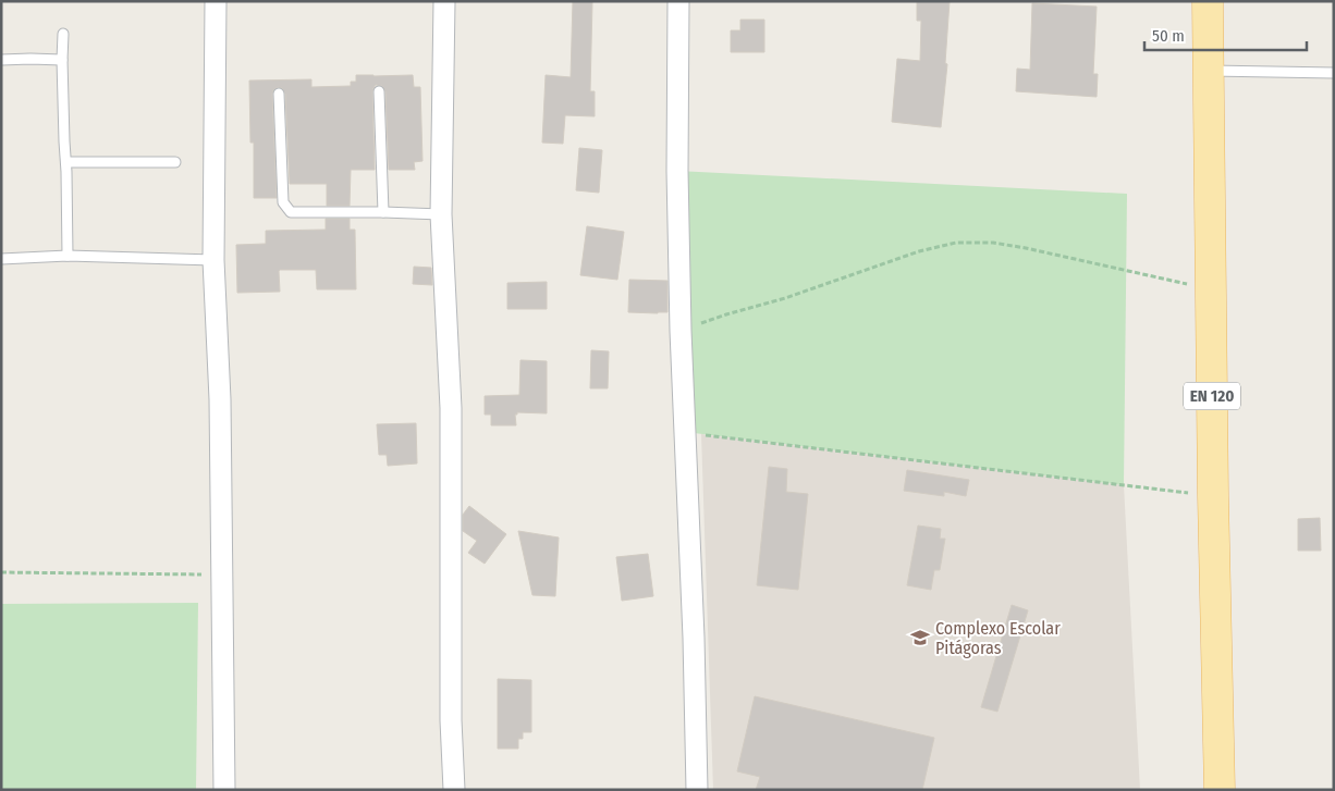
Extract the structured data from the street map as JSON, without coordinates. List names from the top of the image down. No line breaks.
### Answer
{"streets":{"main road":["EN 120"]},"places":{"school or university":["Complexo Escolar Pitágoras"]},"scale_bar":"50 m"}
